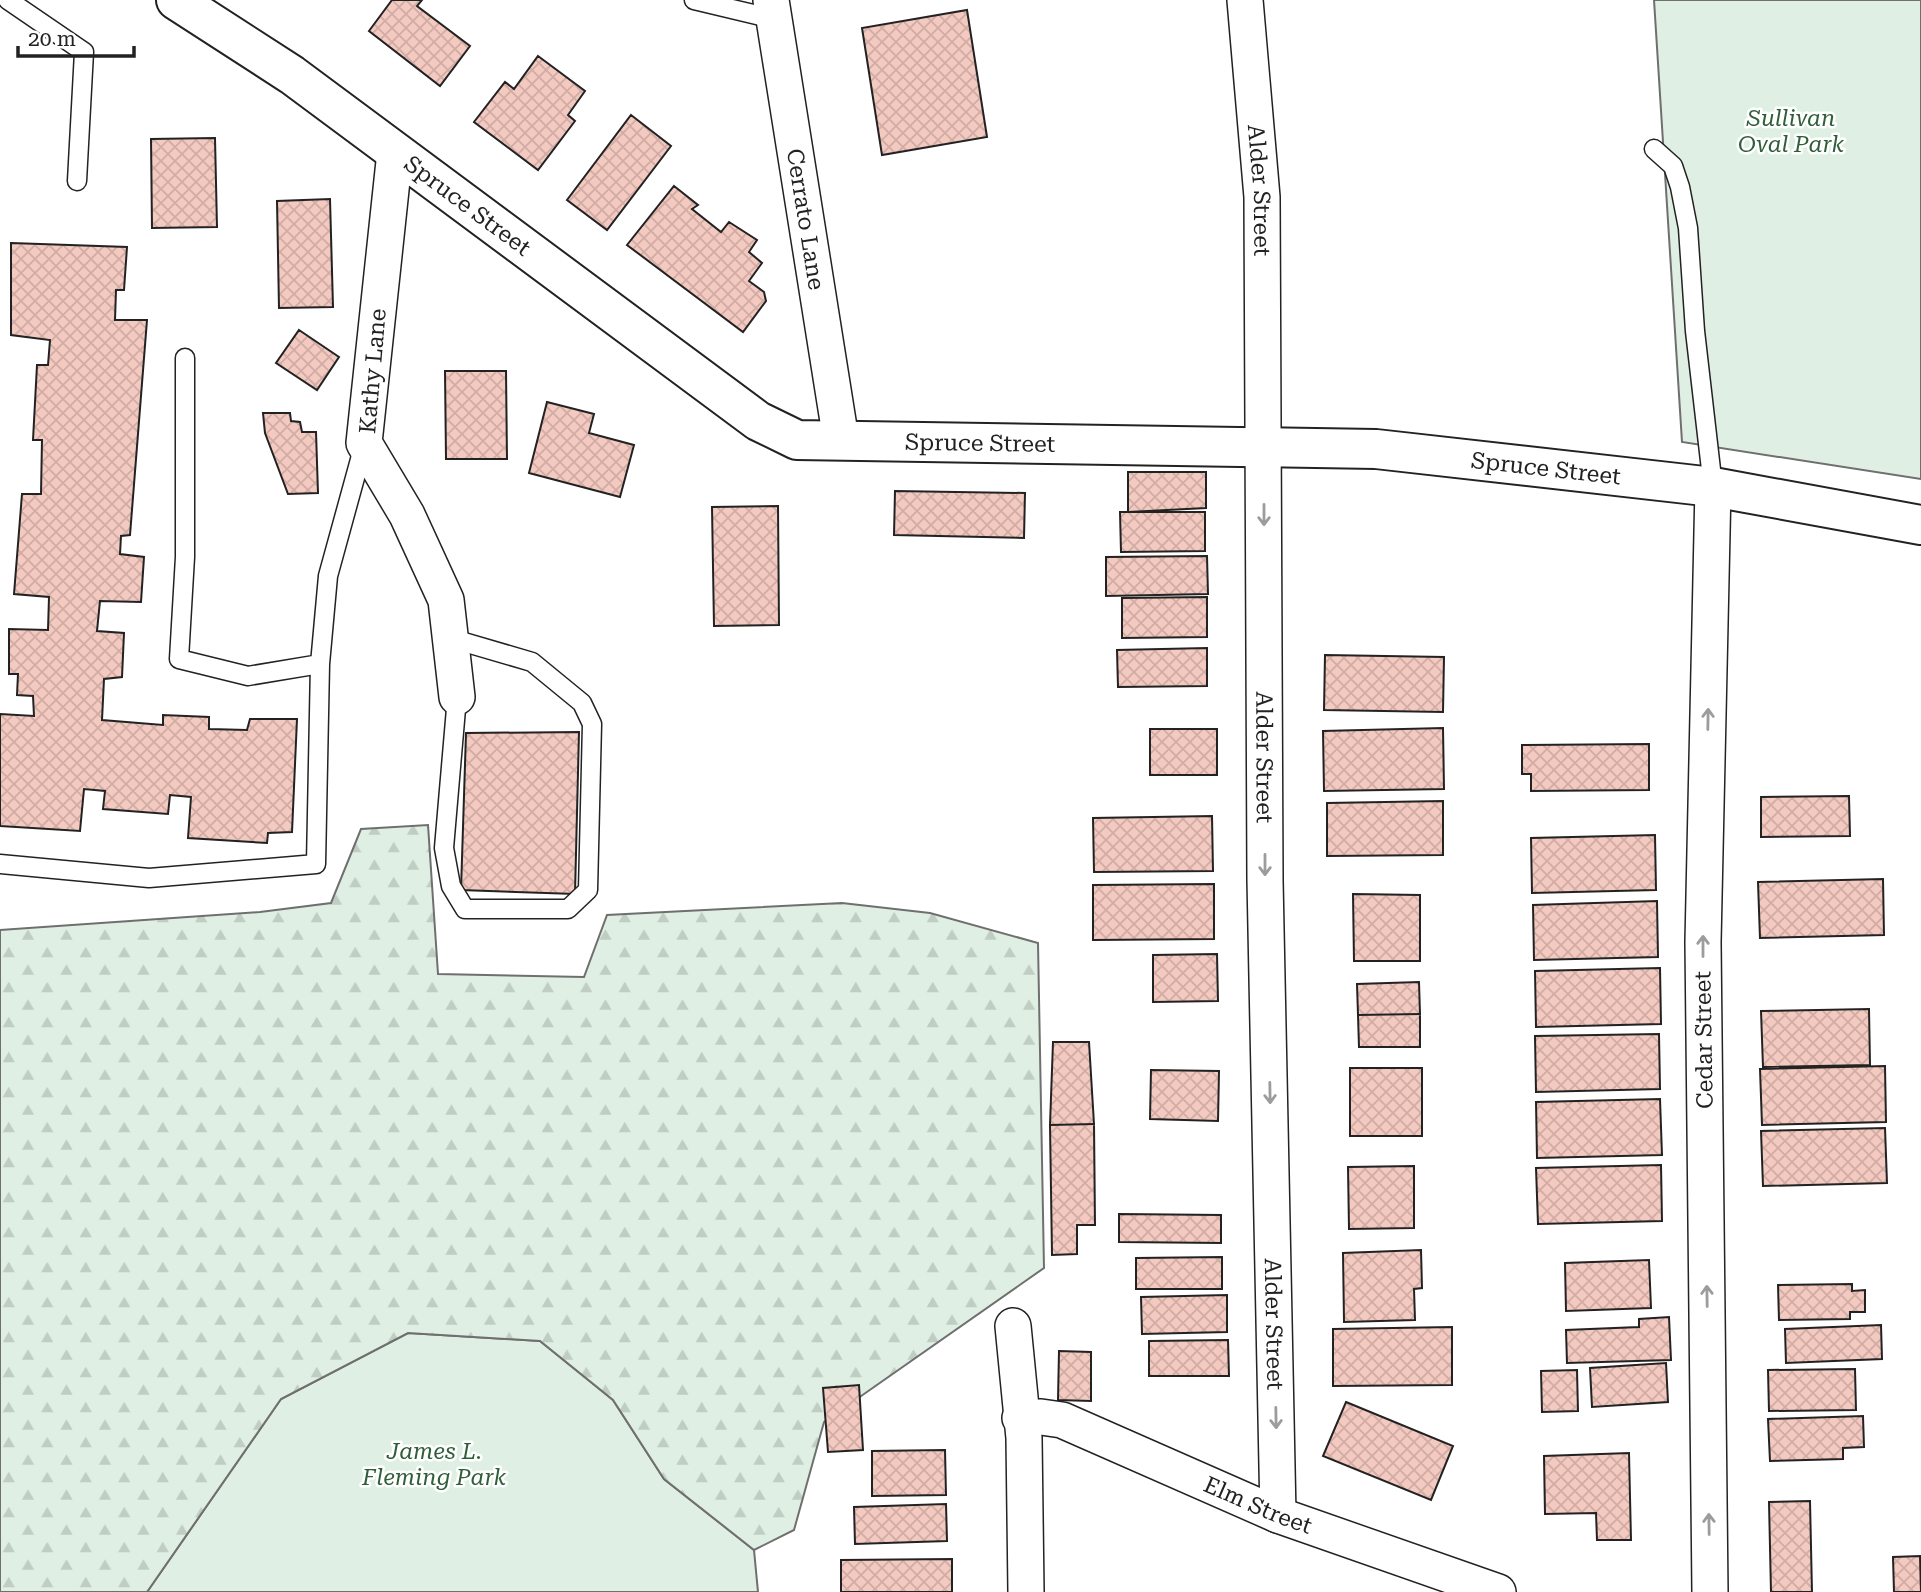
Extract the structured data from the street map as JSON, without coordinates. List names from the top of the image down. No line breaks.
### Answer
{"streets":{"street":["Alder Street","Spruce Street","Cerrato Lane","Kathy Lane","Cedar Street","Elm Street"]},"crossings":[["Alder Street","Spruce Street"],["Alder Street","Elm Street"],["Spruce Street","Cerrato Lane"],["Spruce Street","Kathy Lane"],["Spruce Street","Cedar Street"]],"one_way":["Alder Street","Cedar Street"],"parks":["Sullivan Oval Park","James L. Fleming Park"],"scale_bar":"20 m"}
